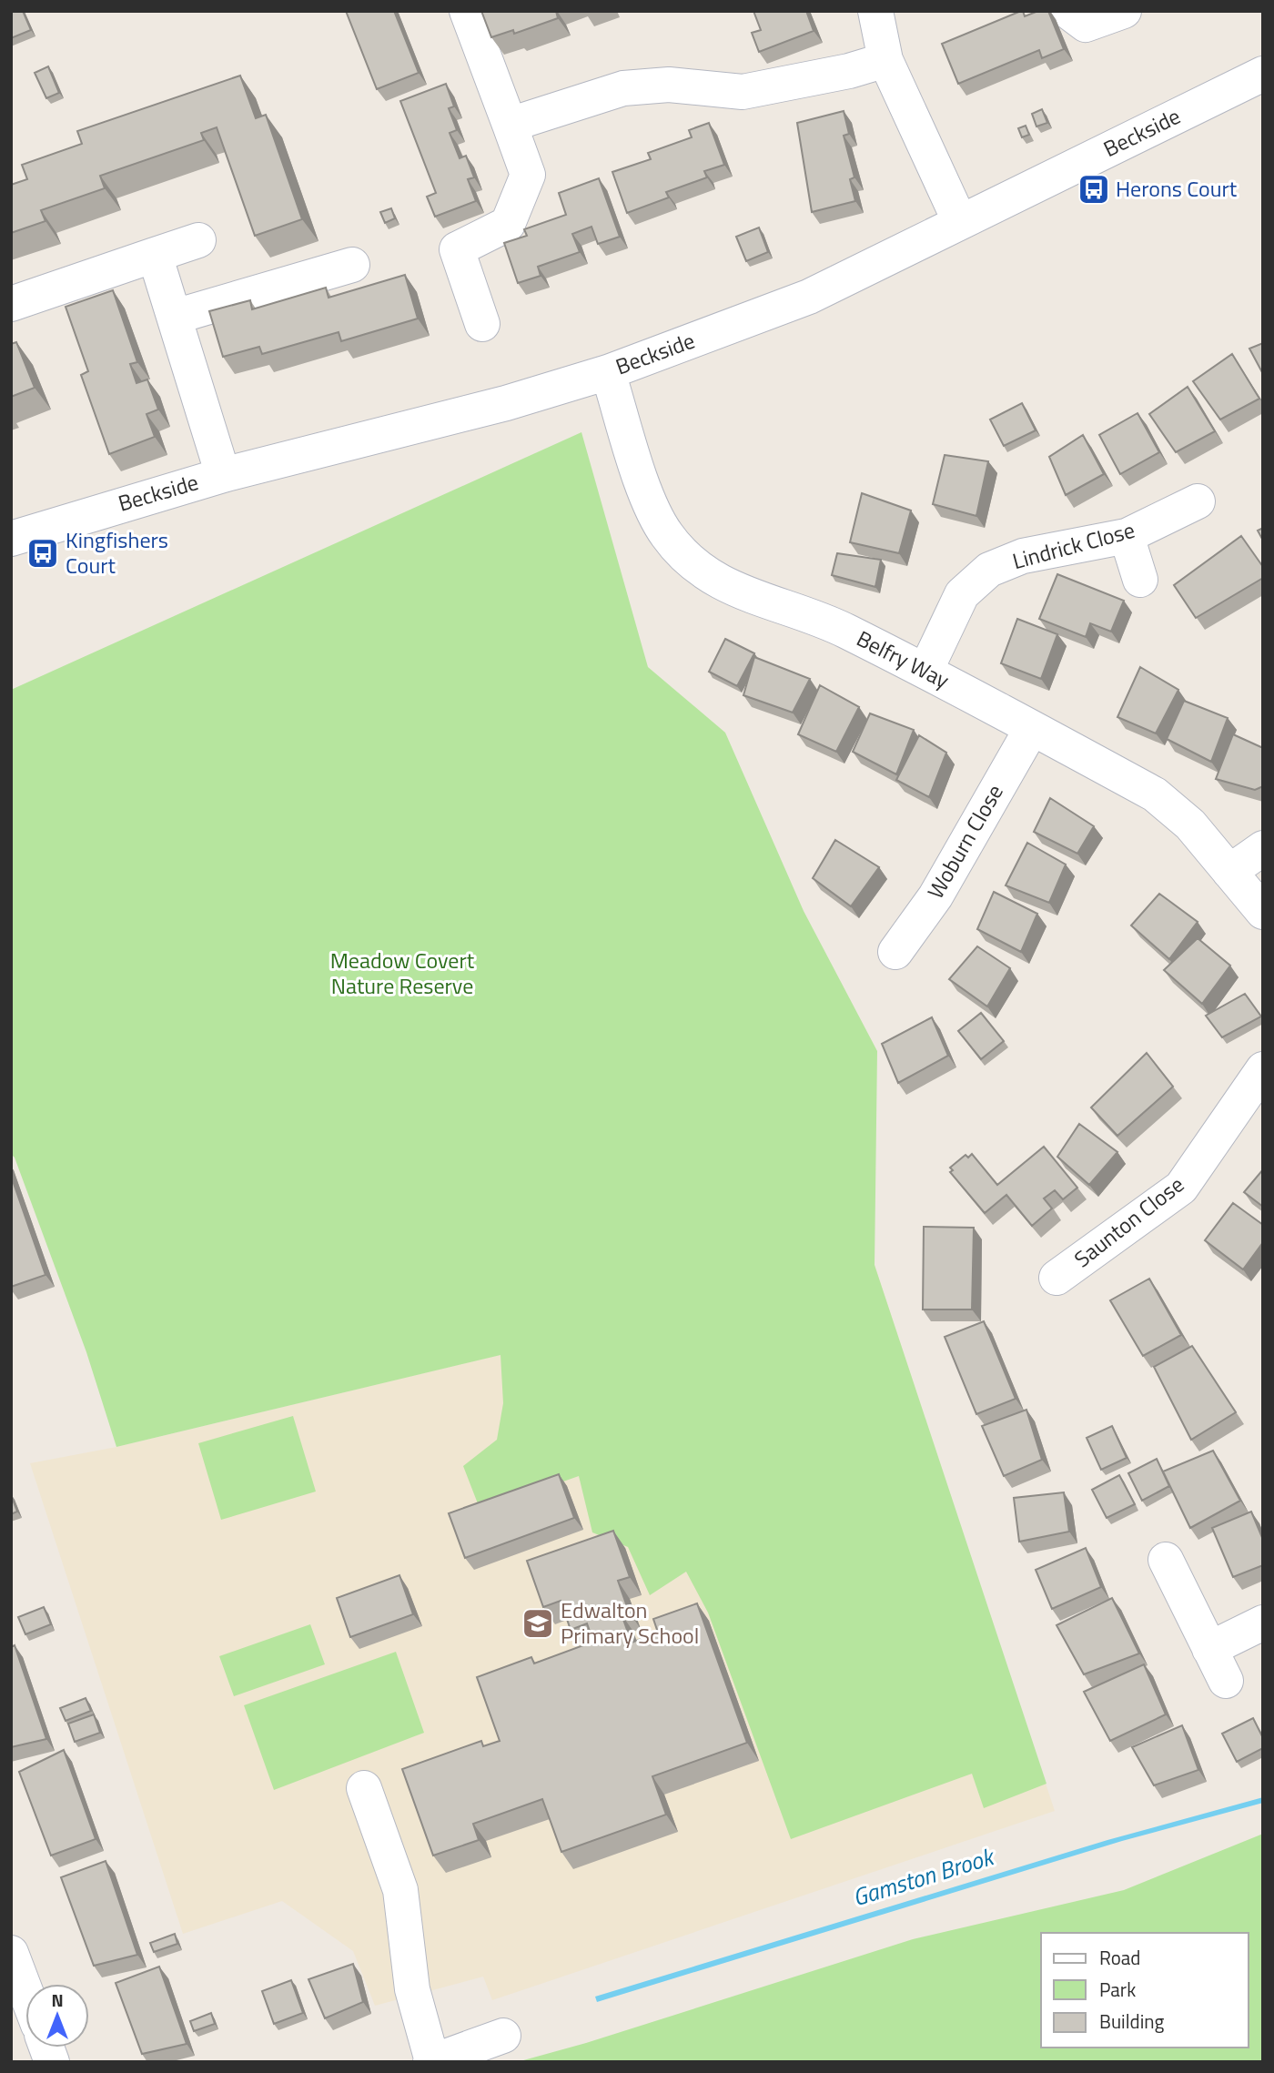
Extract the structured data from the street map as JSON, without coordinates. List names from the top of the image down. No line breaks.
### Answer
{"streets":{"street":["Beckside","Lindrick Close","Belfry Way","Woburn Close","Saunton Close"]},"crossings":[["Beckside","Belfry Way"],["Lindrick Close","Belfry Way"],["Belfry Way","Woburn Close"]],"water":["Gamston Brook"],"parks":["Meadow Covert Nature Reserve"],"places":{"bus stop":["Herons Court","Kingfishers Court"],"school or university":["Edwalton Primary School"]},"legend":["Road","Park","Building"],"north":"top"}
